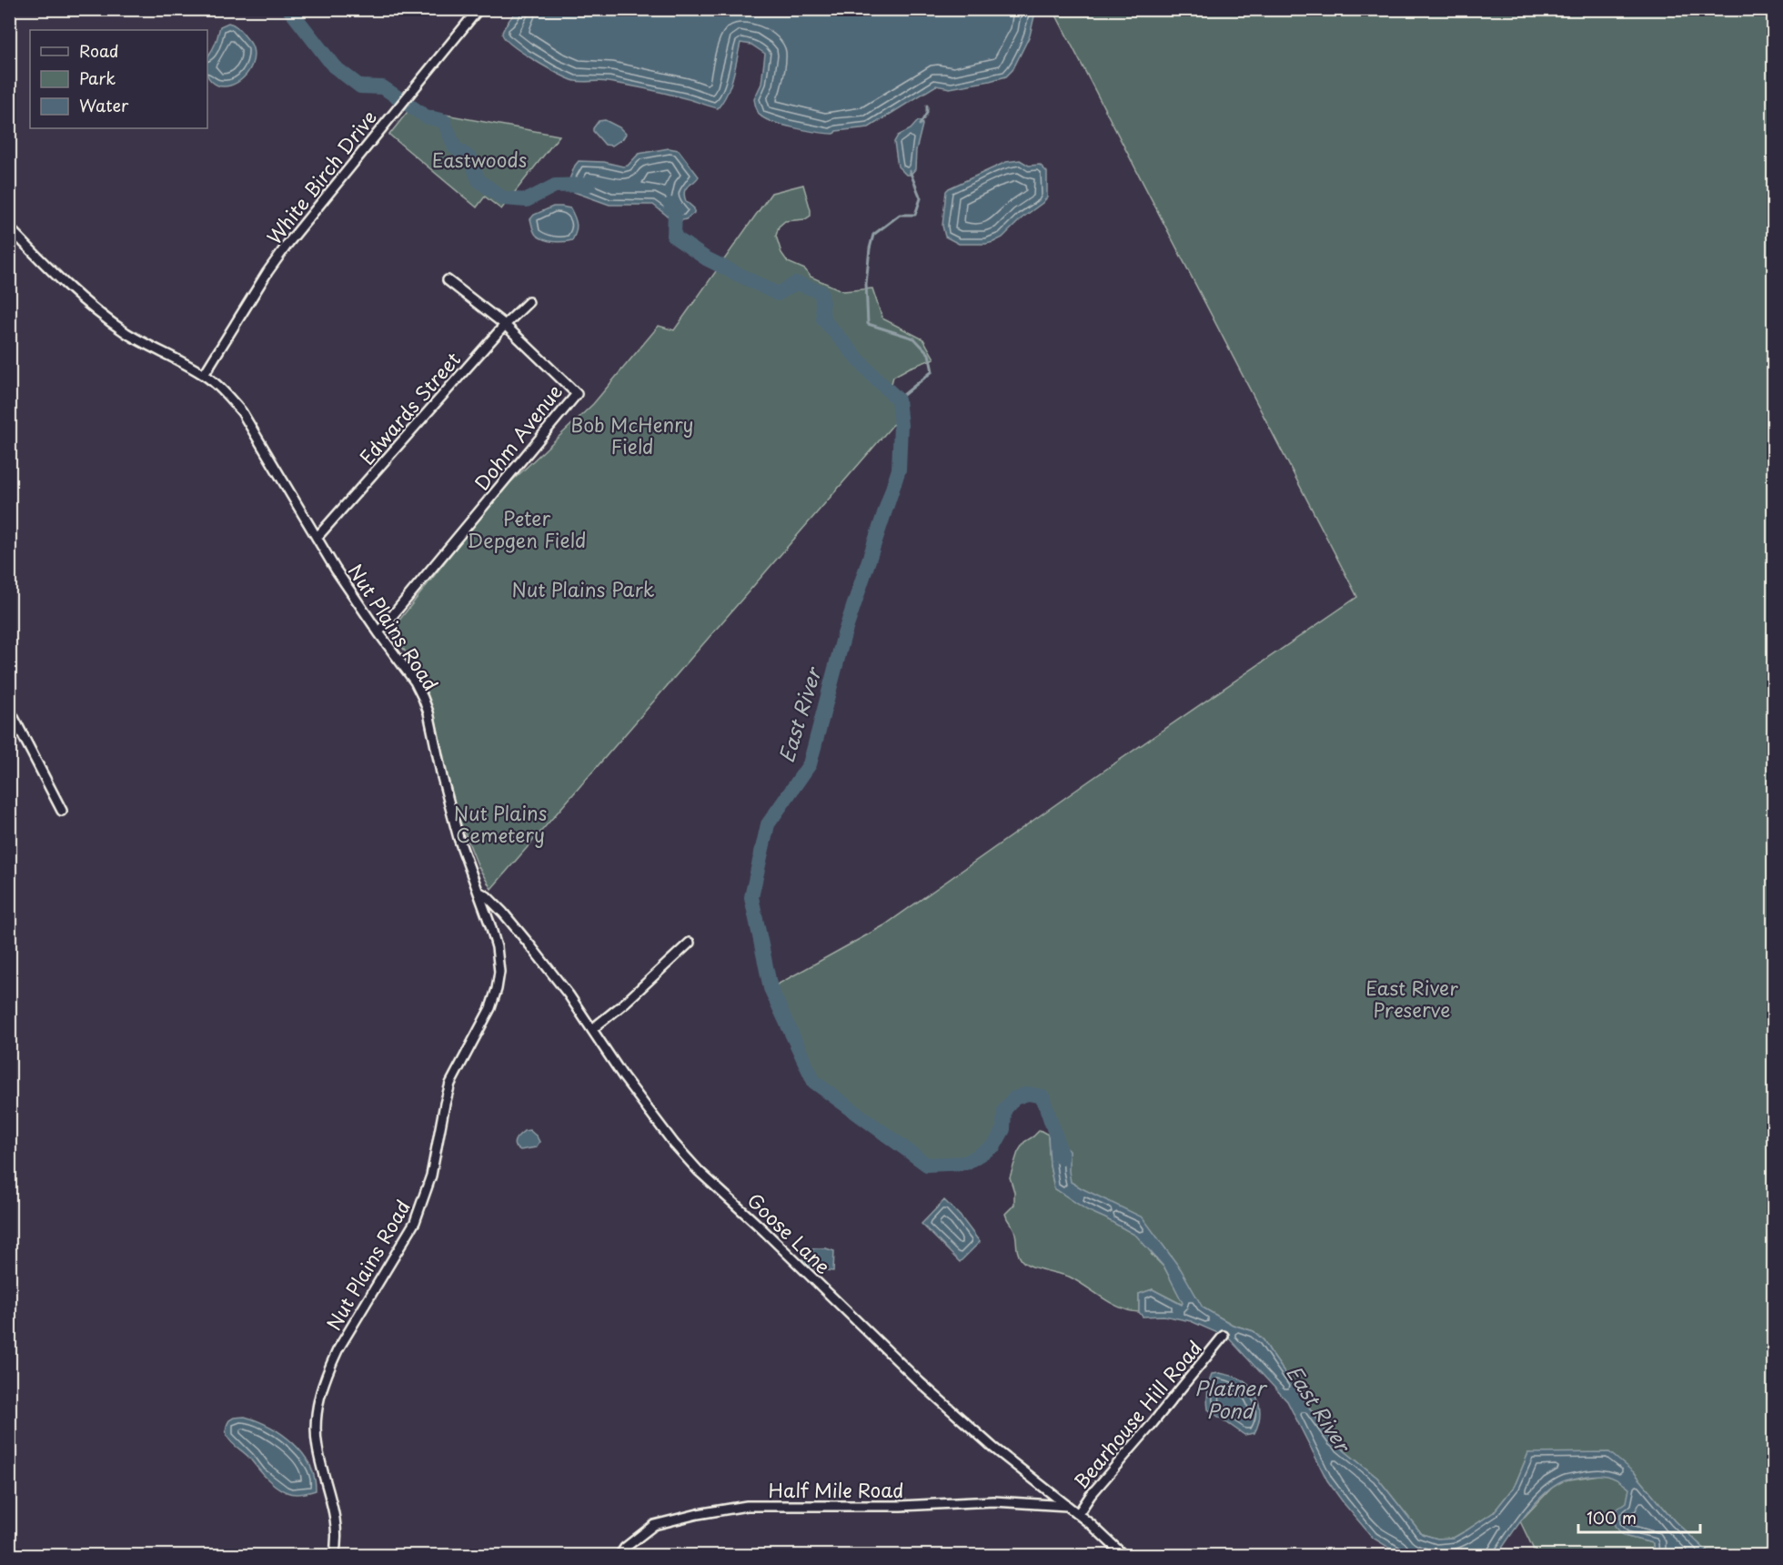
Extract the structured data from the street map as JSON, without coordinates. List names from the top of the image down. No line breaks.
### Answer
{"streets":{"street":["White Birch Drive","Edwards Street","Dohm Avenue","Nut Plains Road","Goose Lane","Bearhouse Hill Road","Half Mile Road"]},"crossings":[["White Birch Drive","Nut Plains Road"],["Edwards Street","Dohm Avenue"],["Edwards Street","Nut Plains Road"],["Dohm Avenue","Nut Plains Road"],["Nut Plains Road","Goose Lane"],["Goose Lane","Bearhouse Hill Road"],["Goose Lane","Half Mile Road"]],"water":["East River","Platner Pond"],"parks":["Eastwoods","Bob McHenry Field","Peter Depgen Field","Nut Plains Park","Nut Plains Cemetery","East River Preserve"],"legend":["Road","Park","Water"],"scale_bar":"100 m"}
